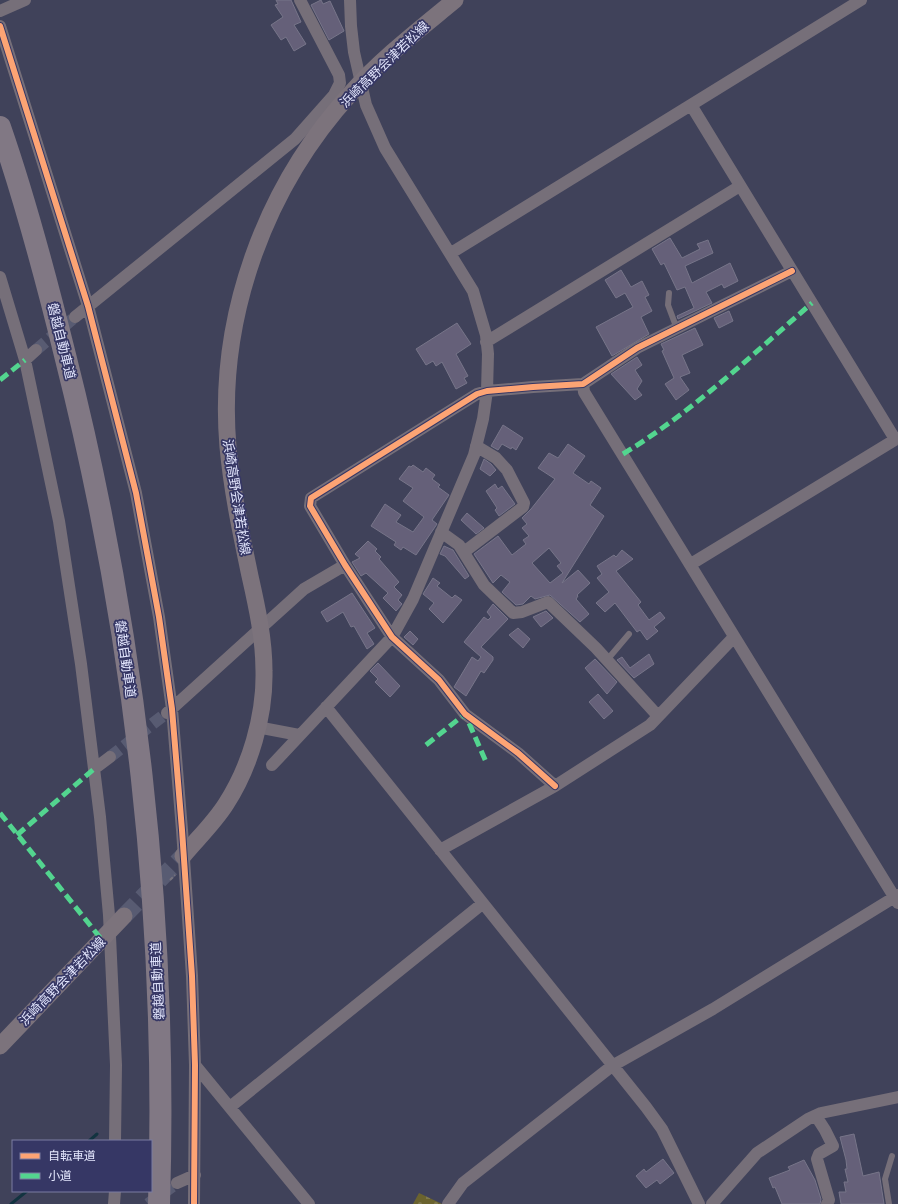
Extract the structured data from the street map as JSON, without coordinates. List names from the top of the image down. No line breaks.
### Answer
{"streets":{"highway":["磐越自動車道"],"main road":["浜崎高野会津若松線"]},"legend":["自転車道","小道"]}
